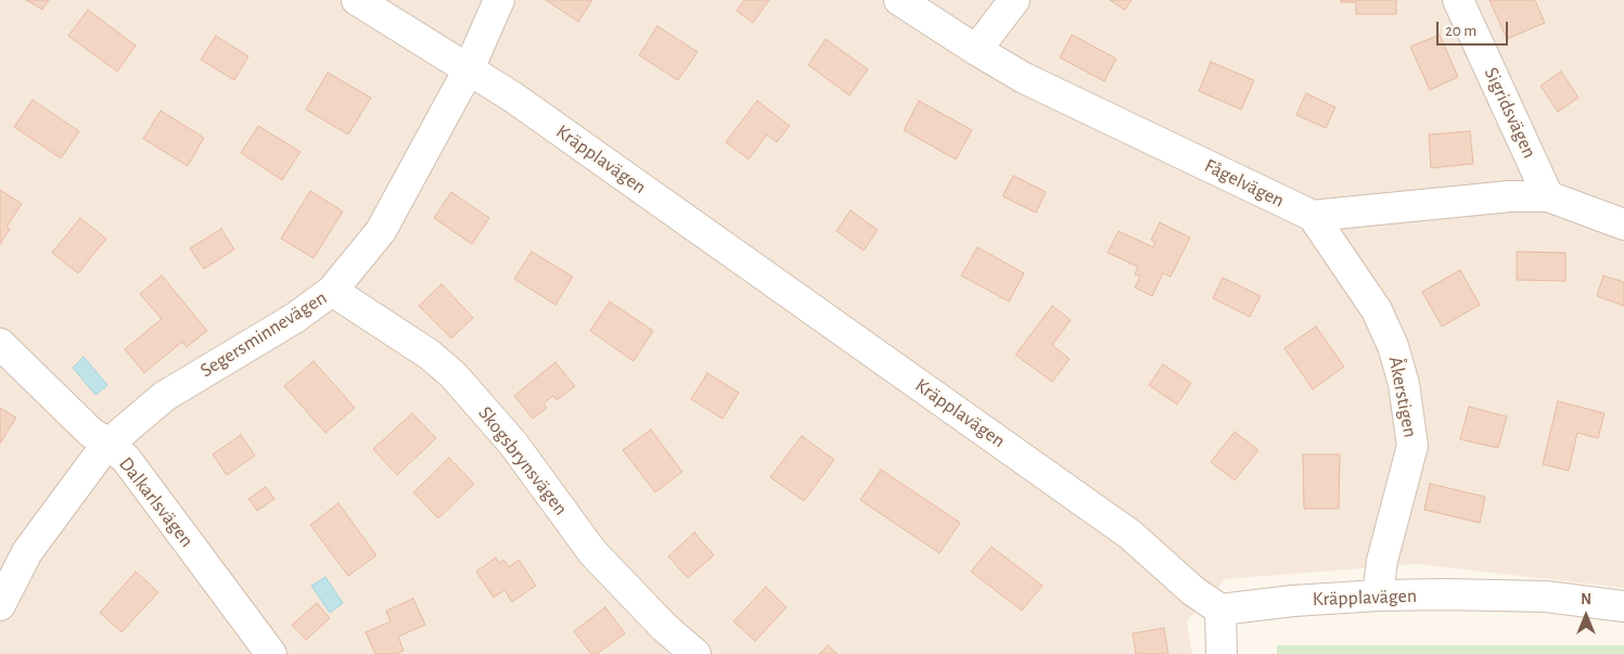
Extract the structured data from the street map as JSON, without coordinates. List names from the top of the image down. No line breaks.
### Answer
{"streets":{"street":["Sigridsvägen","Kräpplavägen","Fågelvägen","Segersminnevägen","Åkerstigen","Skogsbrynsvägen","Dalkarlsvägen"]},"crossings":[["Kräpplavägen","Segersminnevägen"],["Kräpplavägen","Åkerstigen"],["Fågelvägen","Åkerstigen"],["Segersminnevägen","Skogsbrynsvägen"],["Segersminnevägen","Dalkarlsvägen"]],"scale_bar":"20 m","north":"top"}
